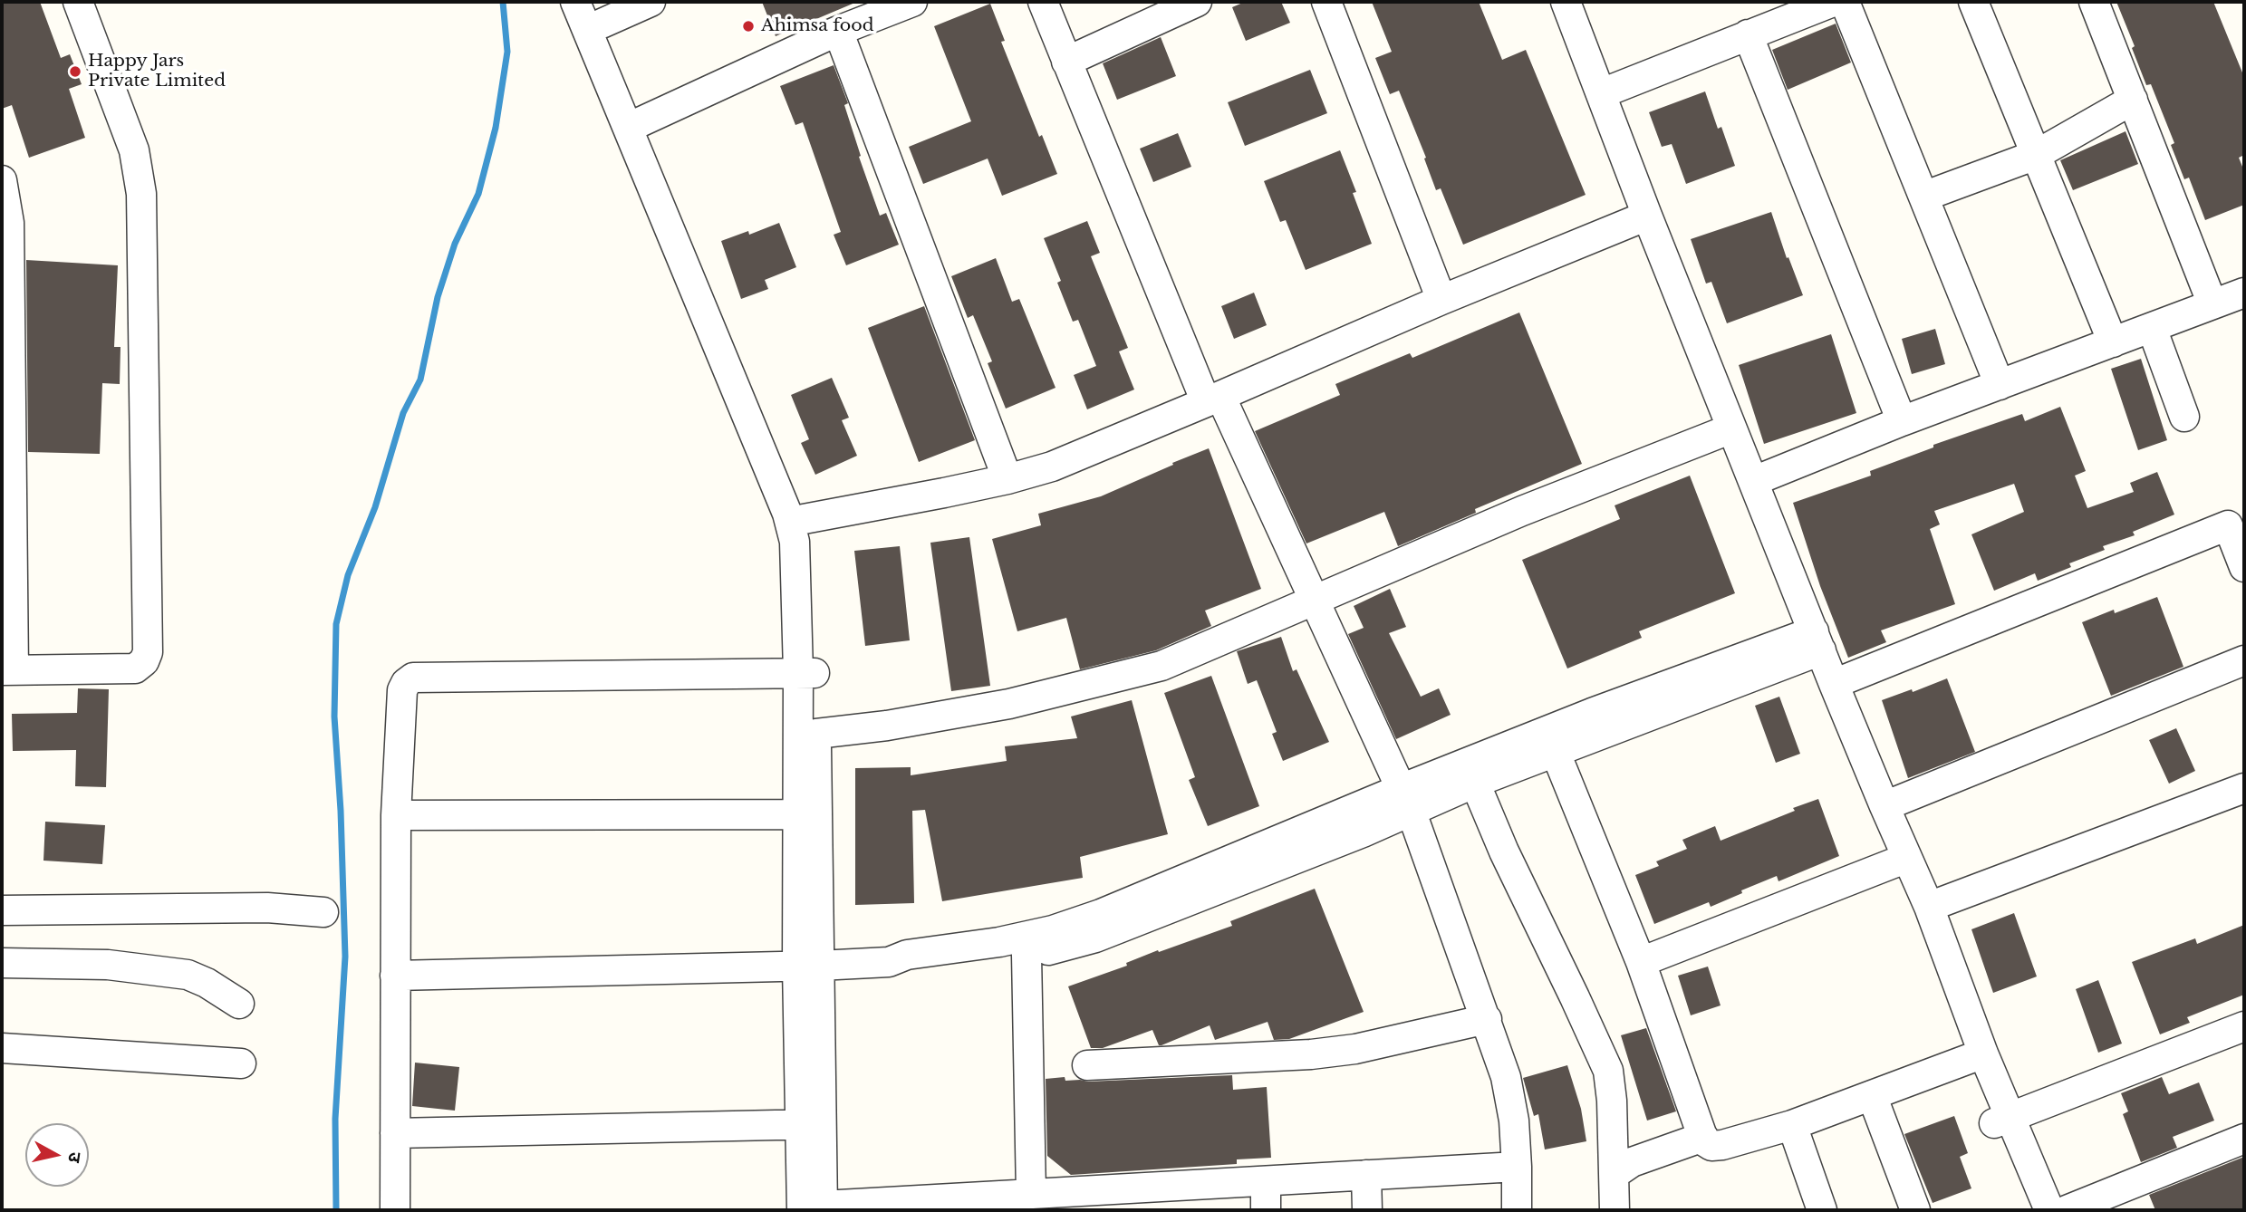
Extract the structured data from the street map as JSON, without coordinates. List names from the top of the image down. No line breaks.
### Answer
{"places":["Ahimsa food","Happy Jars Private Limited"],"north":"right"}
